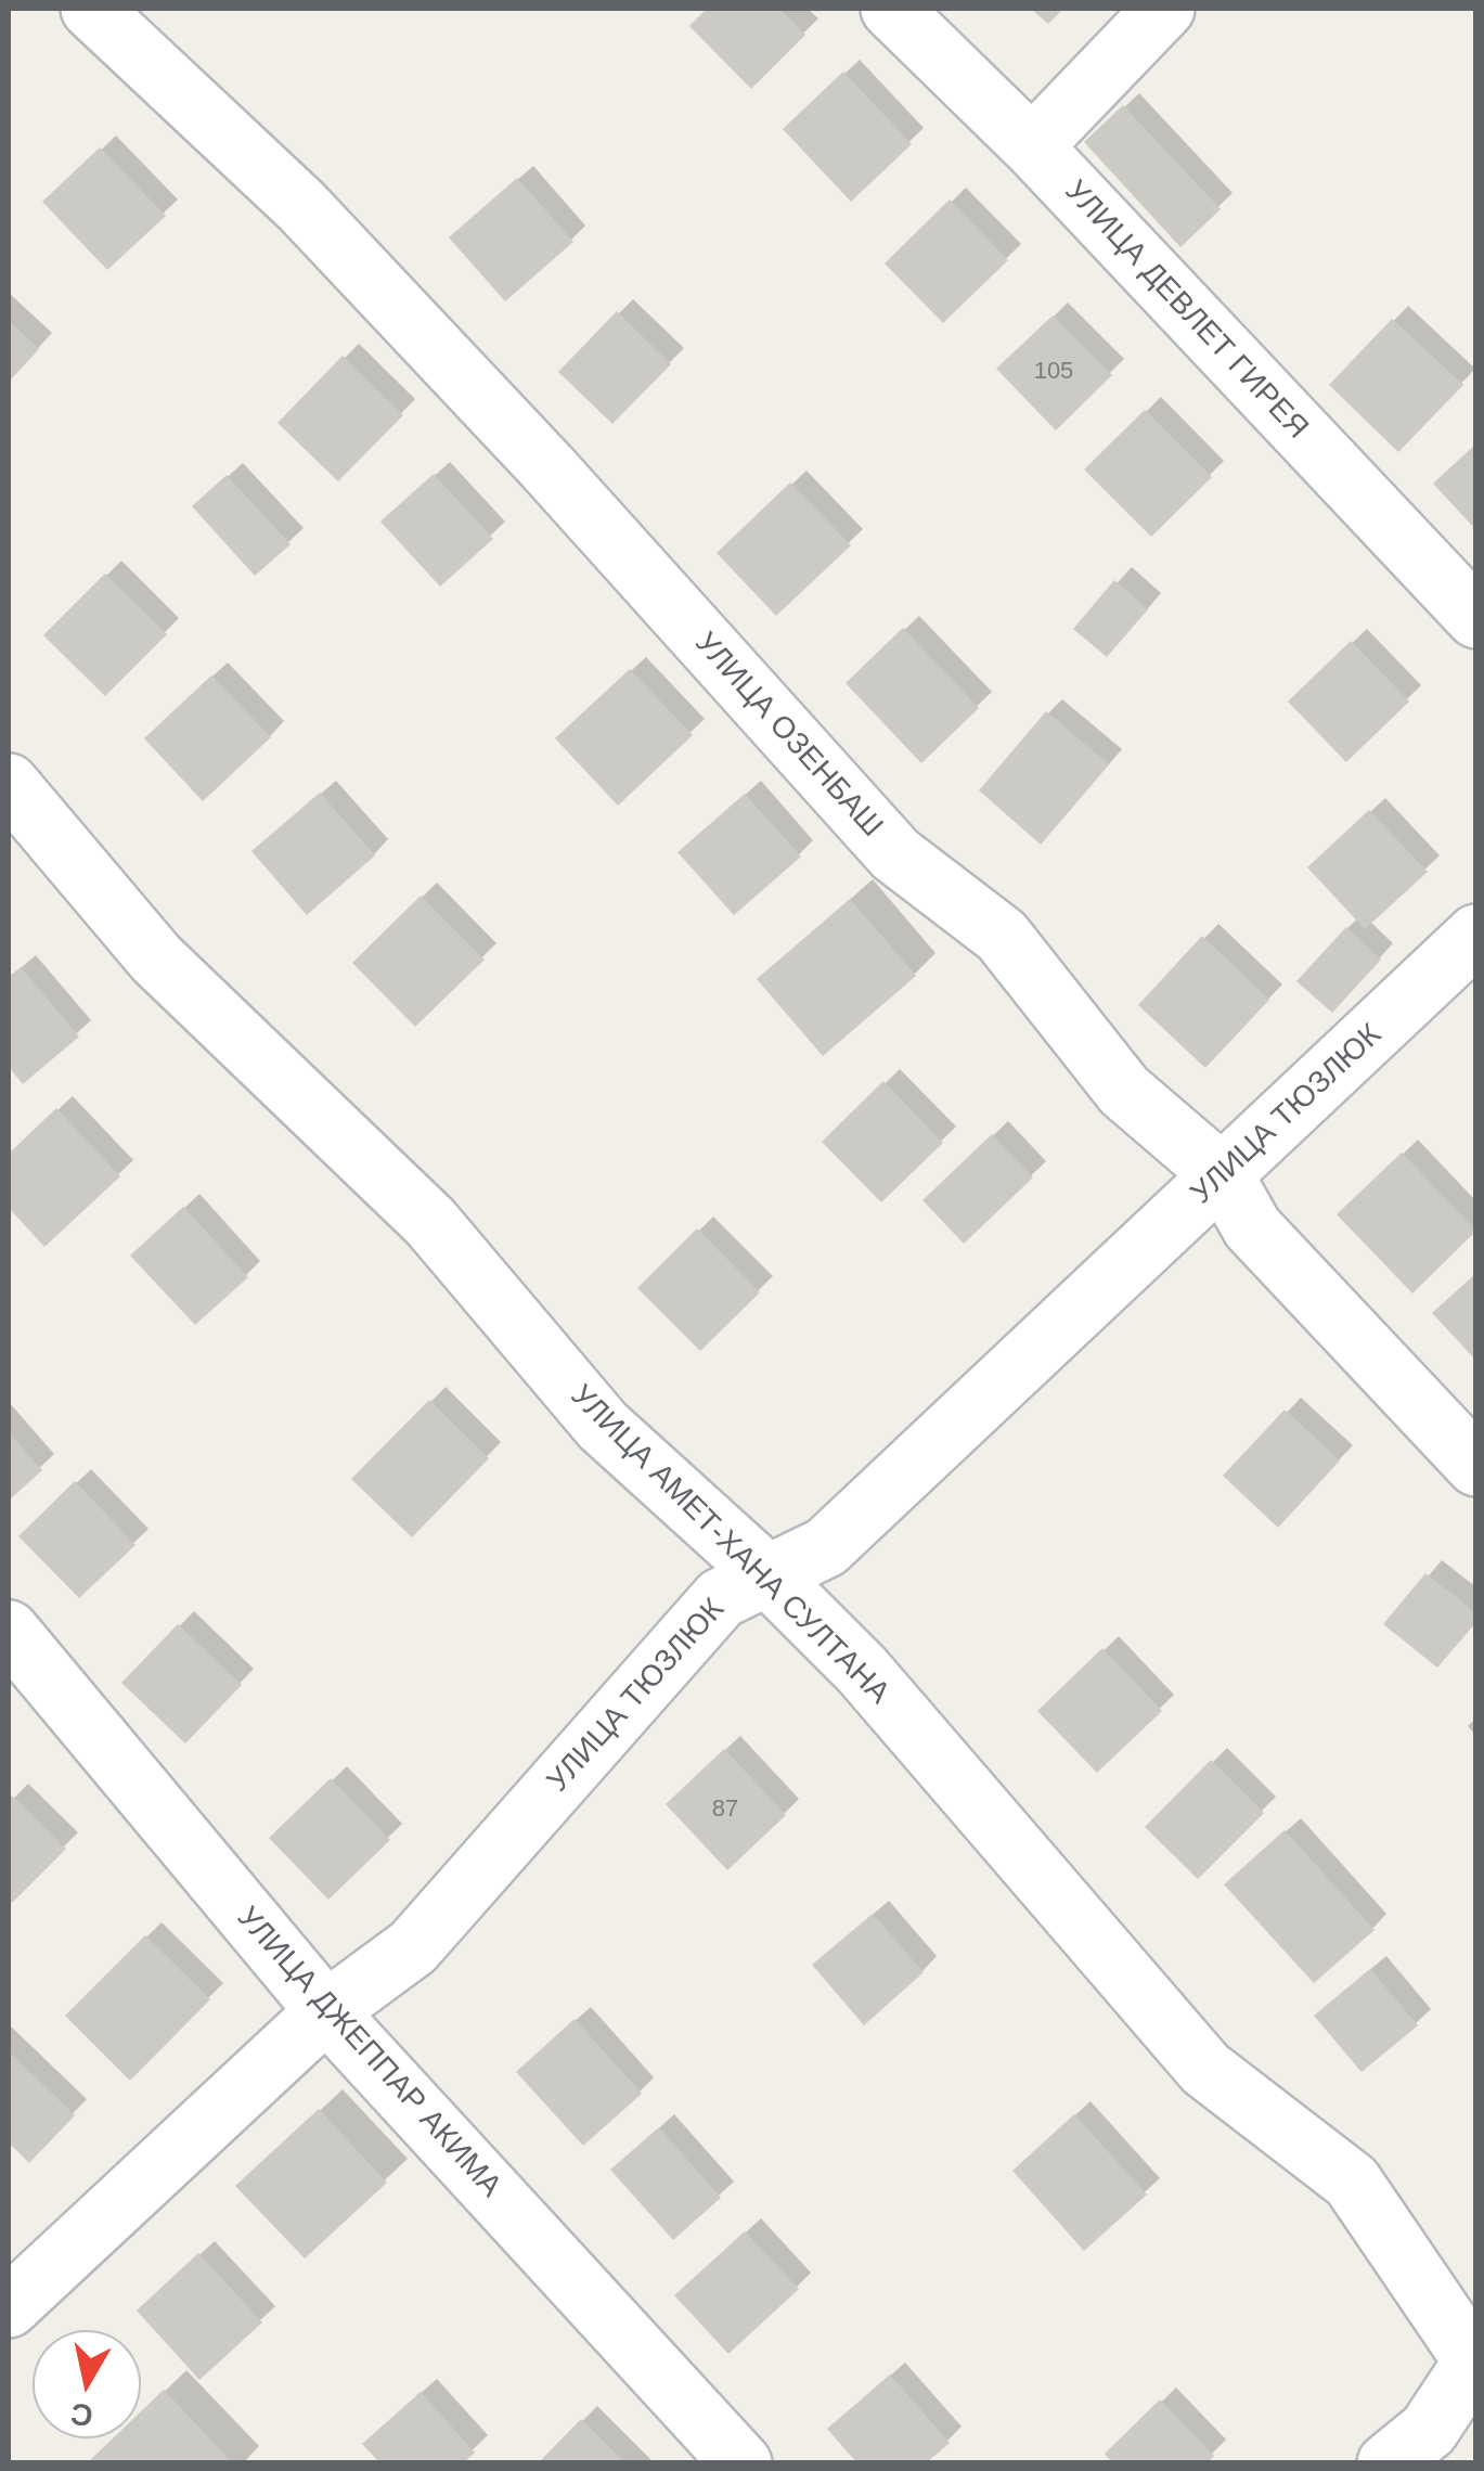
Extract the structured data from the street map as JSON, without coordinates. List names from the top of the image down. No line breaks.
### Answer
{"streets":{"street":["УЛИЦА ДЕВЛЕТ ГИРЕЯ","УЛИЦА ОЗЕНБАШ","УЛИЦА ТЮЗЛЮК","УЛИЦА АМЕТ-ХАНА СУЛТАНА","УЛИЦА ДЖЕППАР АКИМА"]},"crossings":[["УЛИЦА ОЗЕНБАШ","УЛИЦА ТЮЗЛЮК"],["УЛИЦА ТЮЗЛЮК","УЛИЦА АМЕТ-ХАНА СУЛТАНА"],["УЛИЦА ТЮЗЛЮК","УЛИЦА ДЖЕППАР АКИМА"]],"house_numbers":["105","87"],"north":"bottom"}
